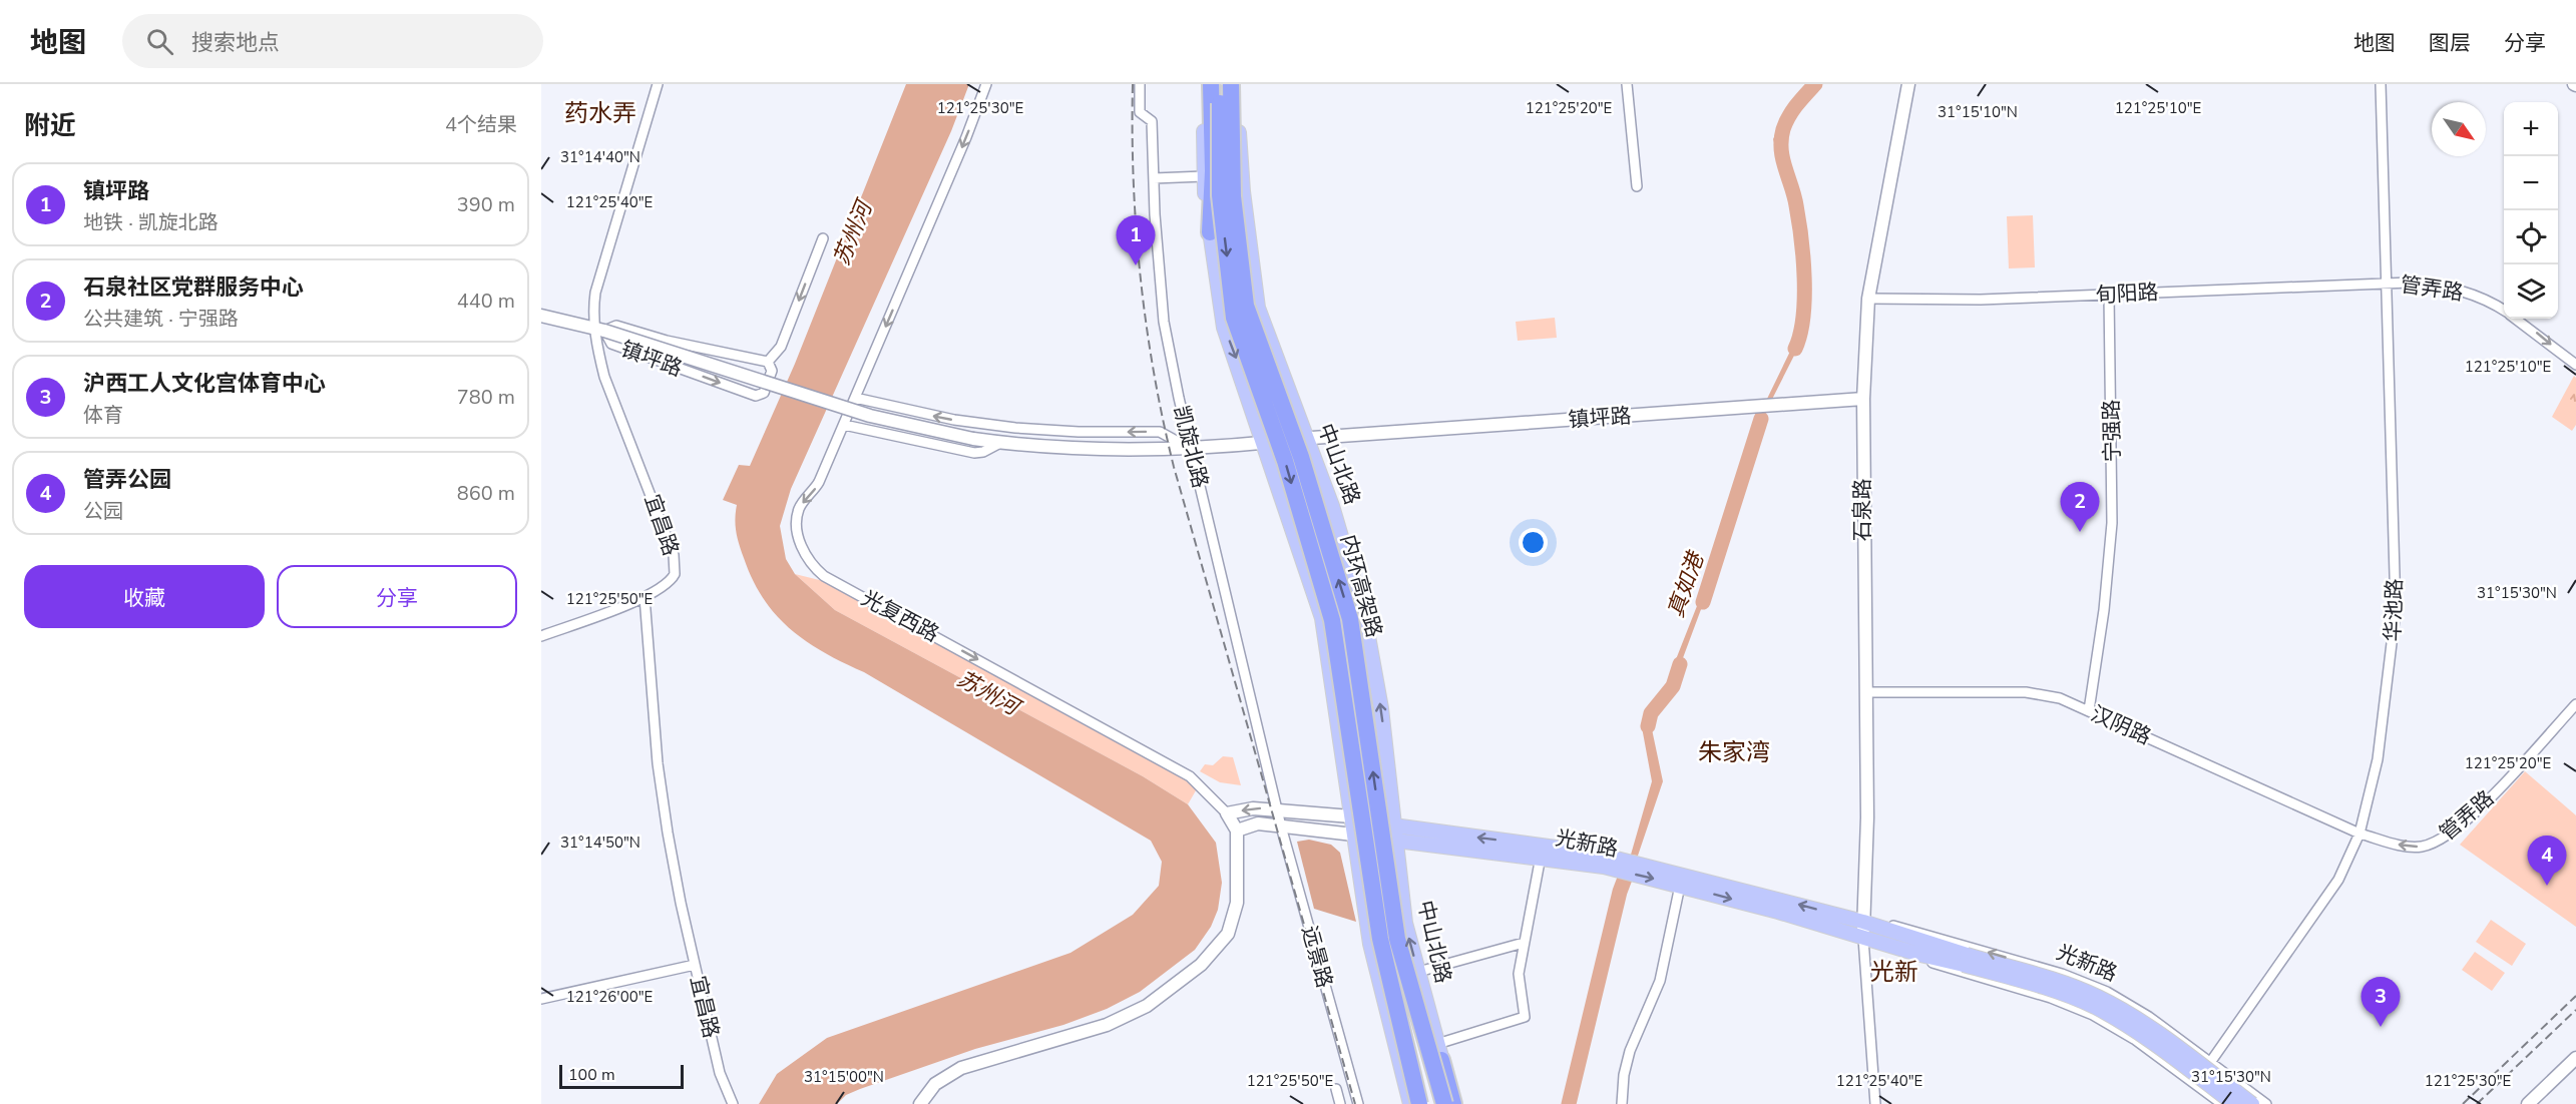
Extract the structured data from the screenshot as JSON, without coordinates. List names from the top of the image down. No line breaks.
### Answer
{"streets":{"highway":["内环高架路"],"main road":["镇坪路","中山北路","石泉路","光复西路","光新路"],"street":["管弄路","旬阳路","宁强路","凯旋北路","宜昌路","华池路","汉阴路","远景路"]},"crossings":[["管弄路","旬阳路"],["管弄路","华池路"],["管弄路","汉阴路"],["旬阳路","宁强路"],["旬阳路","石泉路"],["旬阳路","华池路"],["镇坪路","凯旋北路"],["镇坪路","中山北路"],["镇坪路","石泉路"],["镇坪路","宜昌路"],["宁强路","汉阴路"],["凯旋北路","光新路"],["凯旋北路","远景路"],["中山北路","光新路"],["石泉路","汉阴路"],["石泉路","光新路"],["华池路","汉阴路"],["华池路","光新路"],["光复西路","光新路"],["光新路","远景路"]],"districts":["药水弄","朱家湾","光新"],"water":["苏州河","真如港"],"scale_bar":"100 m","north":"bottom right","page":{"header":"地图","search":"搜索地点","nav":["地图","图层","分享"],"heading":["附近","4个结果"],"map_buttons":["+","−"],"list":[{"mark":"1","name":"镇坪路","note":"地铁 · 凯旋北路","value":"390 m"},{"mark":"2","name":"石泉社区党群服务中心","note":"公共建筑 · 宁强路","value":"440 m"},{"mark":"3","name":"沪西工人文化宫体育中心","note":"体育","value":"780 m"},{"mark":"4","name":"管弄公园","note":"公园","value":"860 m"}],"pins":["1","2","4","3"],"buttons":["收藏","分享"],"scale":"100 m"},"coordinates":["121°25'30\"E","121°25'20\"E","121°25'10\"E","31°15'10\"N","31°14'40\"N","121°25'40\"E","31°15'30\"N","121°25'50\"E","31°14'50\"N","121°26'00\"E","31°15'00\"N"]}
